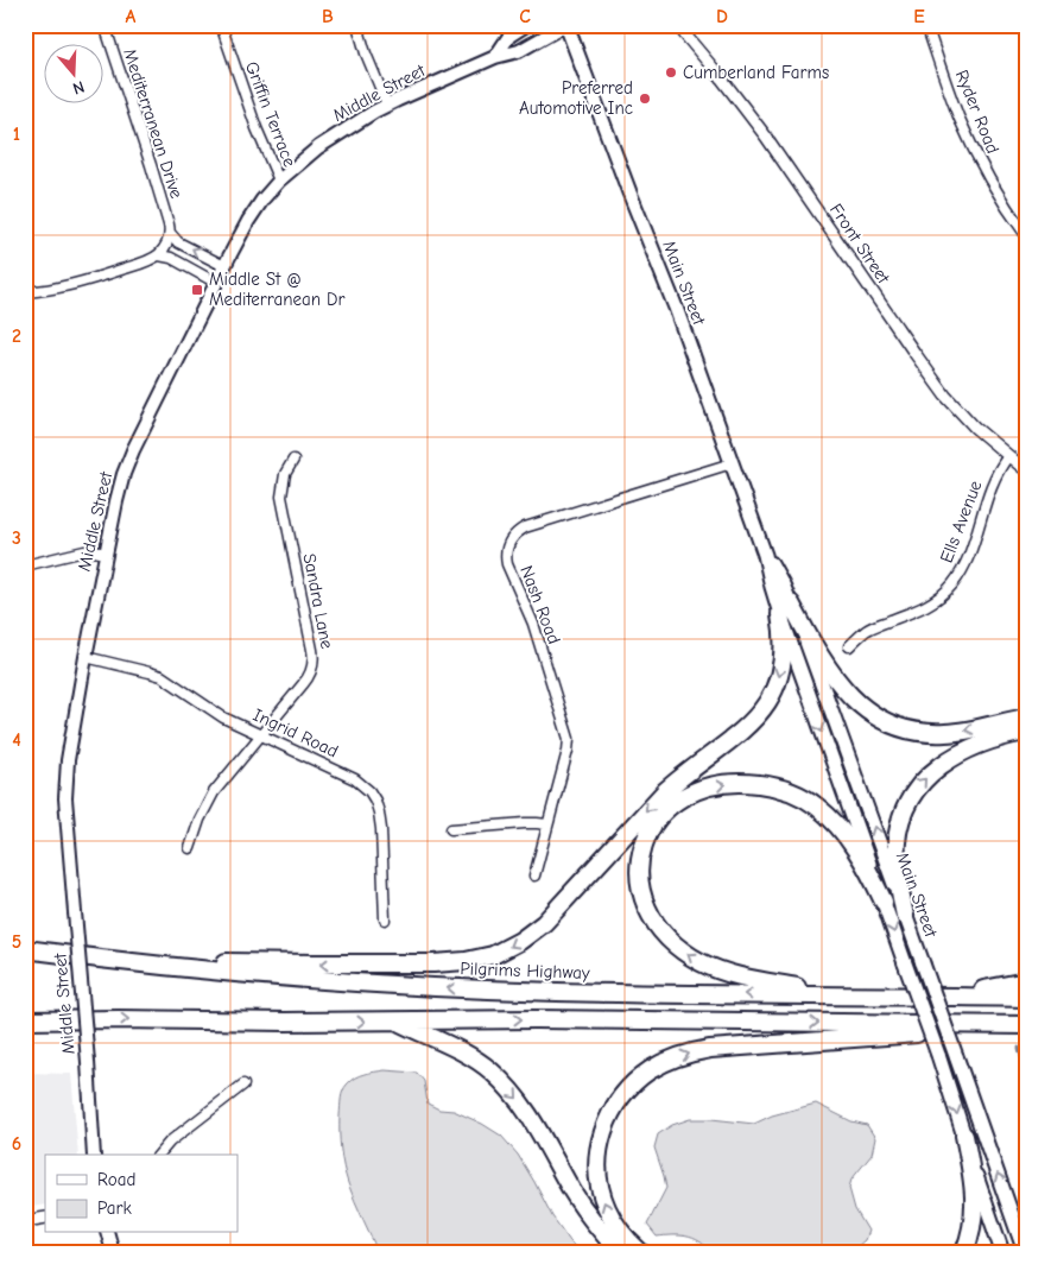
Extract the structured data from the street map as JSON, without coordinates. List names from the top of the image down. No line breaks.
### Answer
{"streets":{"highway":["Pilgrims Highway"],"main road":["Middle Street","Main Street"],"street":["Ryder Road","Griffin Terrace","Mediterranean Drive","Front Street","Ells Avenue","Sandra Lane","Nash Road","Ingrid Road"]},"crossings":[["Middle Street","Griffin Terrace"],["Middle Street","Main Street"],["Middle Street","Ingrid Road"],["Front Street","Ells Avenue"],["Main Street","Nash Road"],["Sandra Lane","Ingrid Road"]],"places":{"other":["Cumberland Farms","Preferred Automotive Inc"],"transit":["Middle St @ Mediterranean Dr"]},"legend":["Road","Park"],"north":"bottom","grid":{"columns":["A","B","C","D","E"],"rows":["1","2","3","4","5","6"]}}
